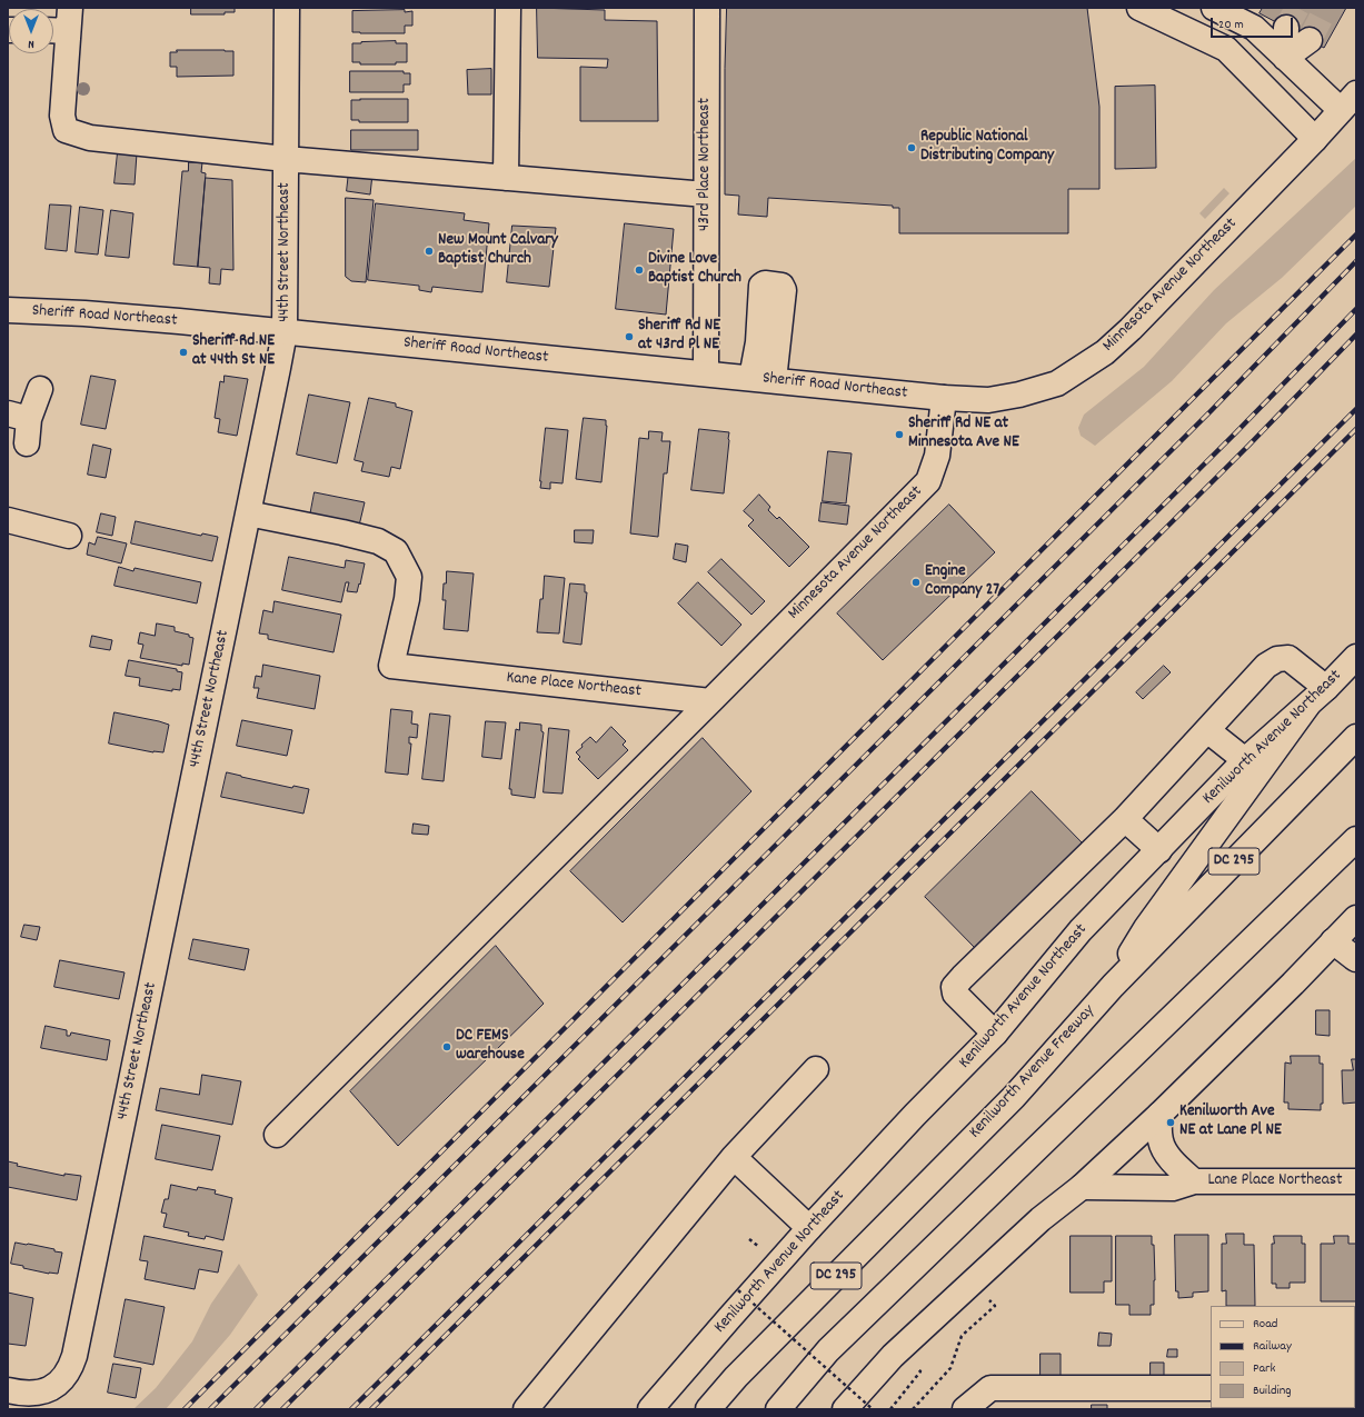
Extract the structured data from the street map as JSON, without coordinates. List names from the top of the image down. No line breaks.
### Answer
{"streets":{"main road":["43rd Place Northeast","44th Street Northeast","Minnesota Avenue Northeast","Sheriff Road Northeast","Kane Place Northeast","Kenilworth Avenue Northeast","DC 295","Kenilworth Avenue Freeway","Lane Place Northeast"]},"crossings":[["43rd Place Northeast","Sheriff Road Northeast"],["44th Street Northeast","Sheriff Road Northeast"],["44th Street Northeast","Kane Place Northeast"],["Minnesota Avenue Northeast","Sheriff Road Northeast"],["Minnesota Avenue Northeast","Kane Place Northeast"]],"places":["Republic National Distributing Company","New Mount Calvary Baptist Church","Divine Love Baptist Church","Sheriff Rd NE at 43rd Pl NE","Sheriff Rd NE at 44th St NE","Sheriff Rd NE at Minnesota Ave NE","Engine Company 27","DC FEMS warehouse","Kenilworth Ave NE at Lane Pl NE"],"legend":["Road","Railway","Park","Building"],"scale_bar":"20 m","north":"bottom"}
